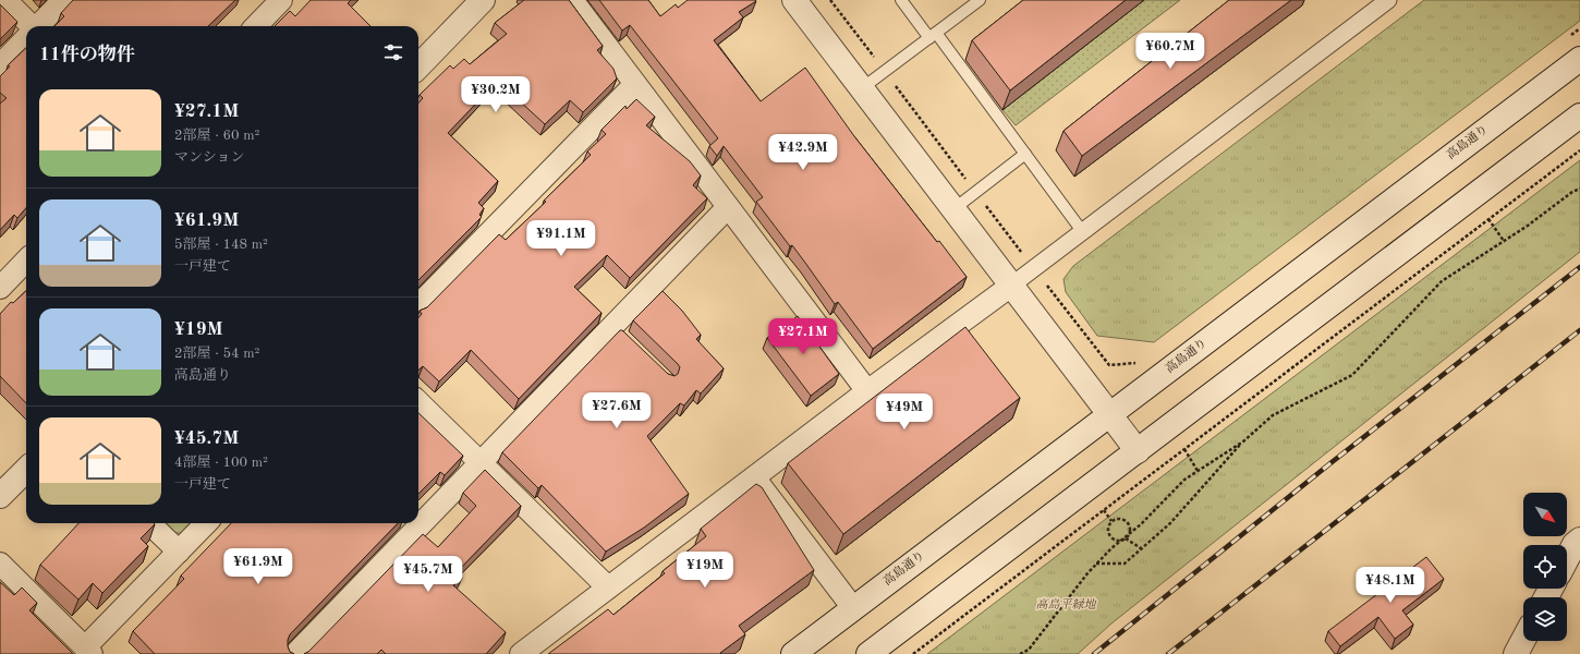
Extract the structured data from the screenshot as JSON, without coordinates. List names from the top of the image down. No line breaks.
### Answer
{"streets":{"main road":["高島通り"]},"parks":["高島平緑地"],"north":"bottom right","page":{"heading":"11件の物件","price":["¥60.7M","¥30.2M","¥42.9M","¥91.1M","¥27.1M","¥27.6M","¥49M","¥61.9M","¥19M","¥45.7M","¥48.1M"],"list":[{"name":"¥27.1M","note":"2部屋 · 60 m² · マンション"},{"name":"¥61.9M","note":"5部屋 · 148 m² · 一戸建て"},{"name":"¥19M","note":"2部屋 · 54 m² · 高島通り"},{"name":"¥45.7M","note":"4部屋 · 100 m² · 一戸建て"}]}}
